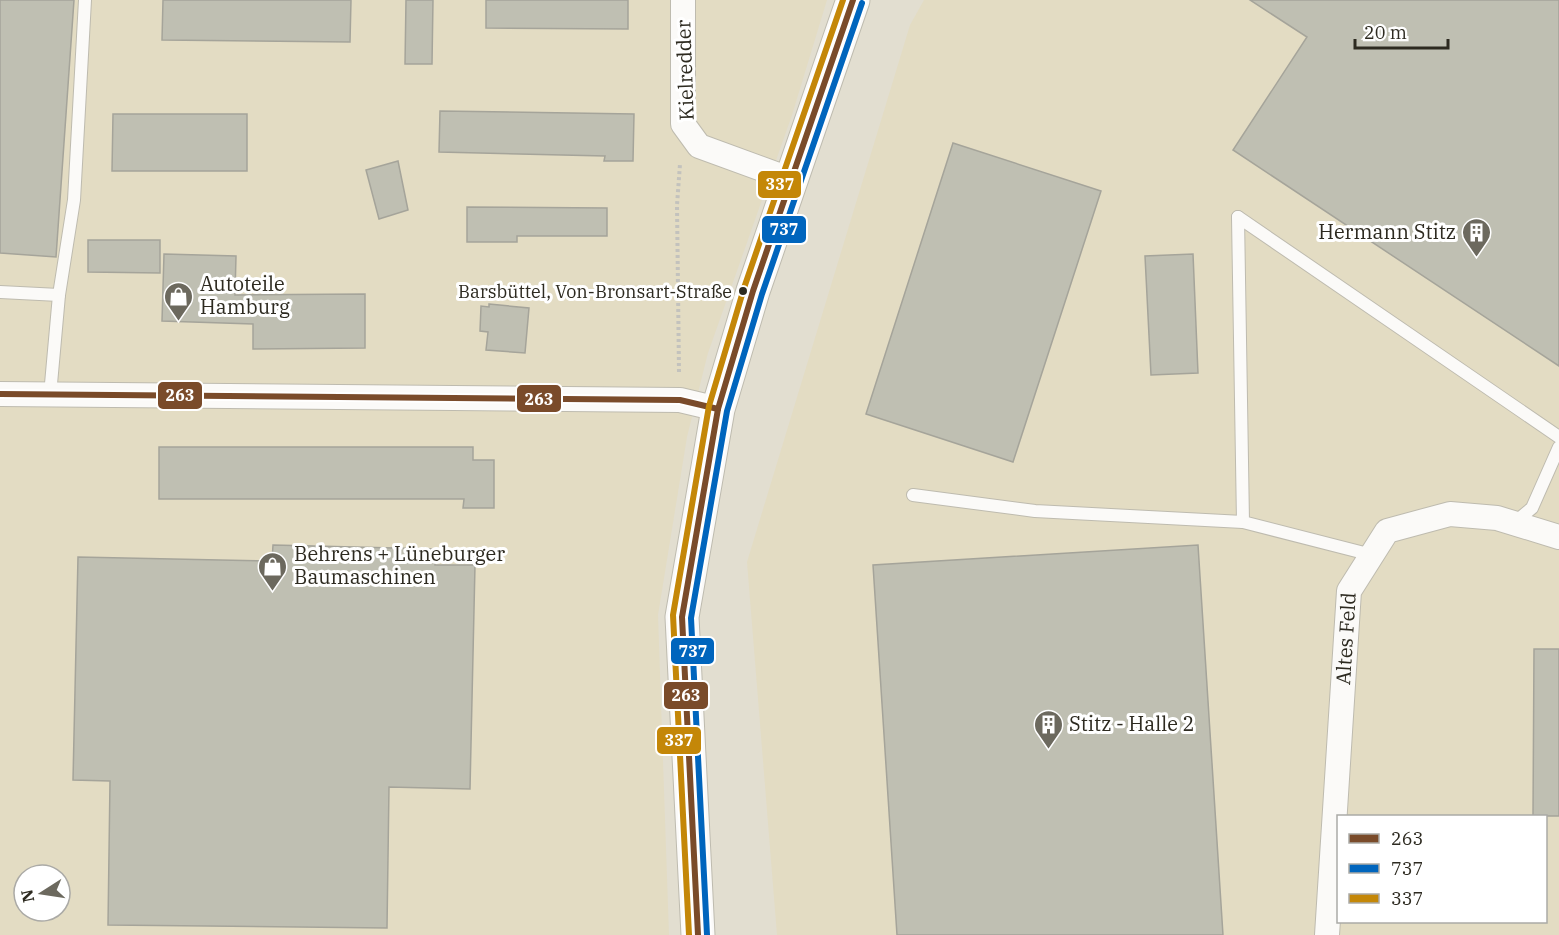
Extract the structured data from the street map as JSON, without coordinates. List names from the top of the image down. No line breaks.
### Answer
{"streets":{"street":["Kielredder","Altes Feld"]},"places":{"building":["Hermann Stitz","Stitz - Halle 2"],"other":["Barsbüttel, Von-Bronsart-Straße"],"shop":["Autoteile Hamburg","Behrens + Lüneburger Baumaschinen"]},"lines":["transit line 263","transit line 337","transit line 737"],"legend":["263","737","337"],"scale_bar":"20 m","north":"left"}
